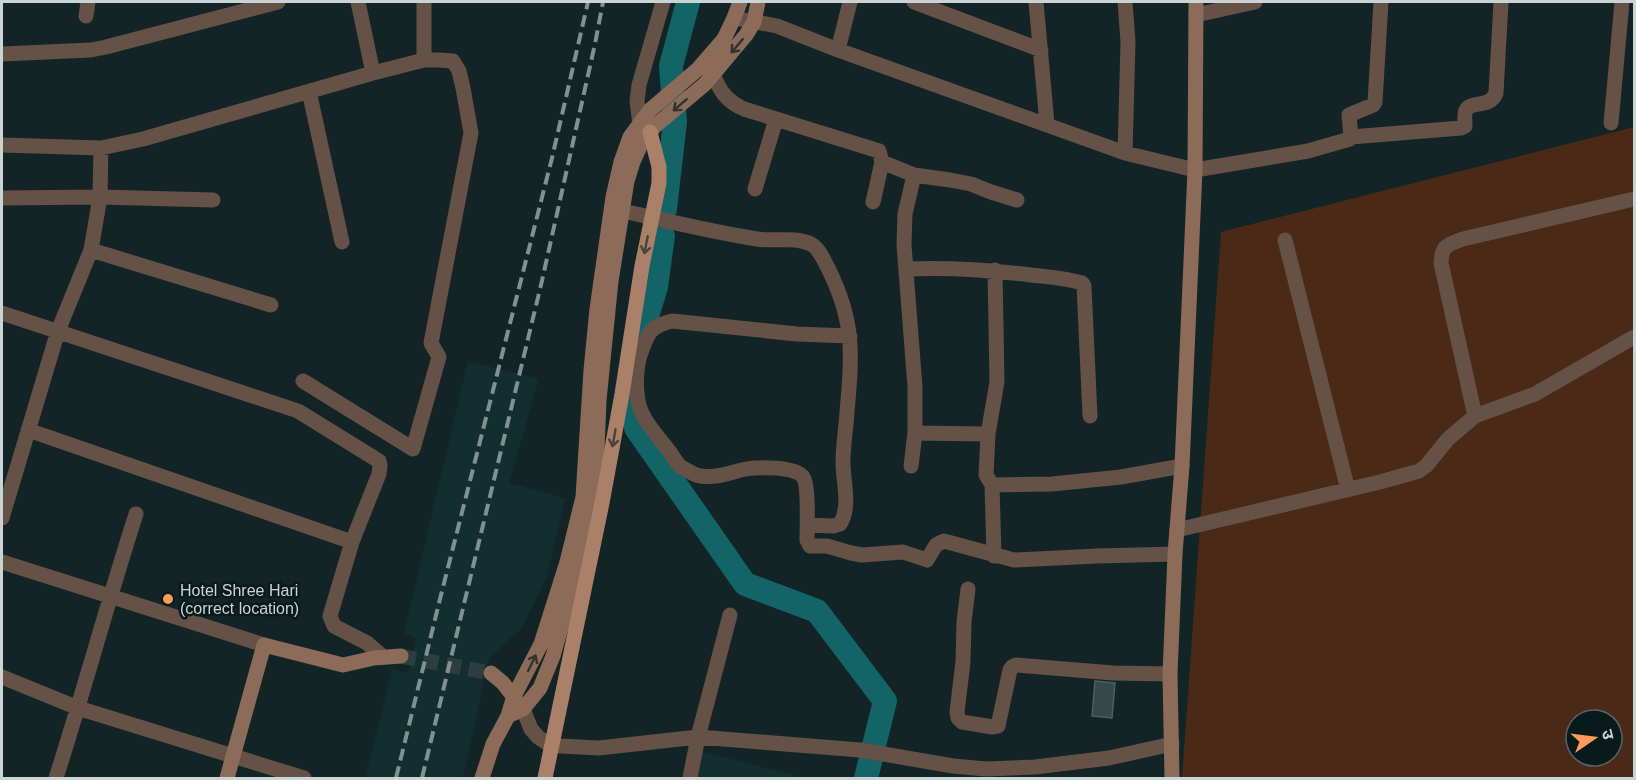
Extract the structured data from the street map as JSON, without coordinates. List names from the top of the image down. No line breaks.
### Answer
{"places":["Hotel Shree Hari (correct location)"],"north":"right"}
